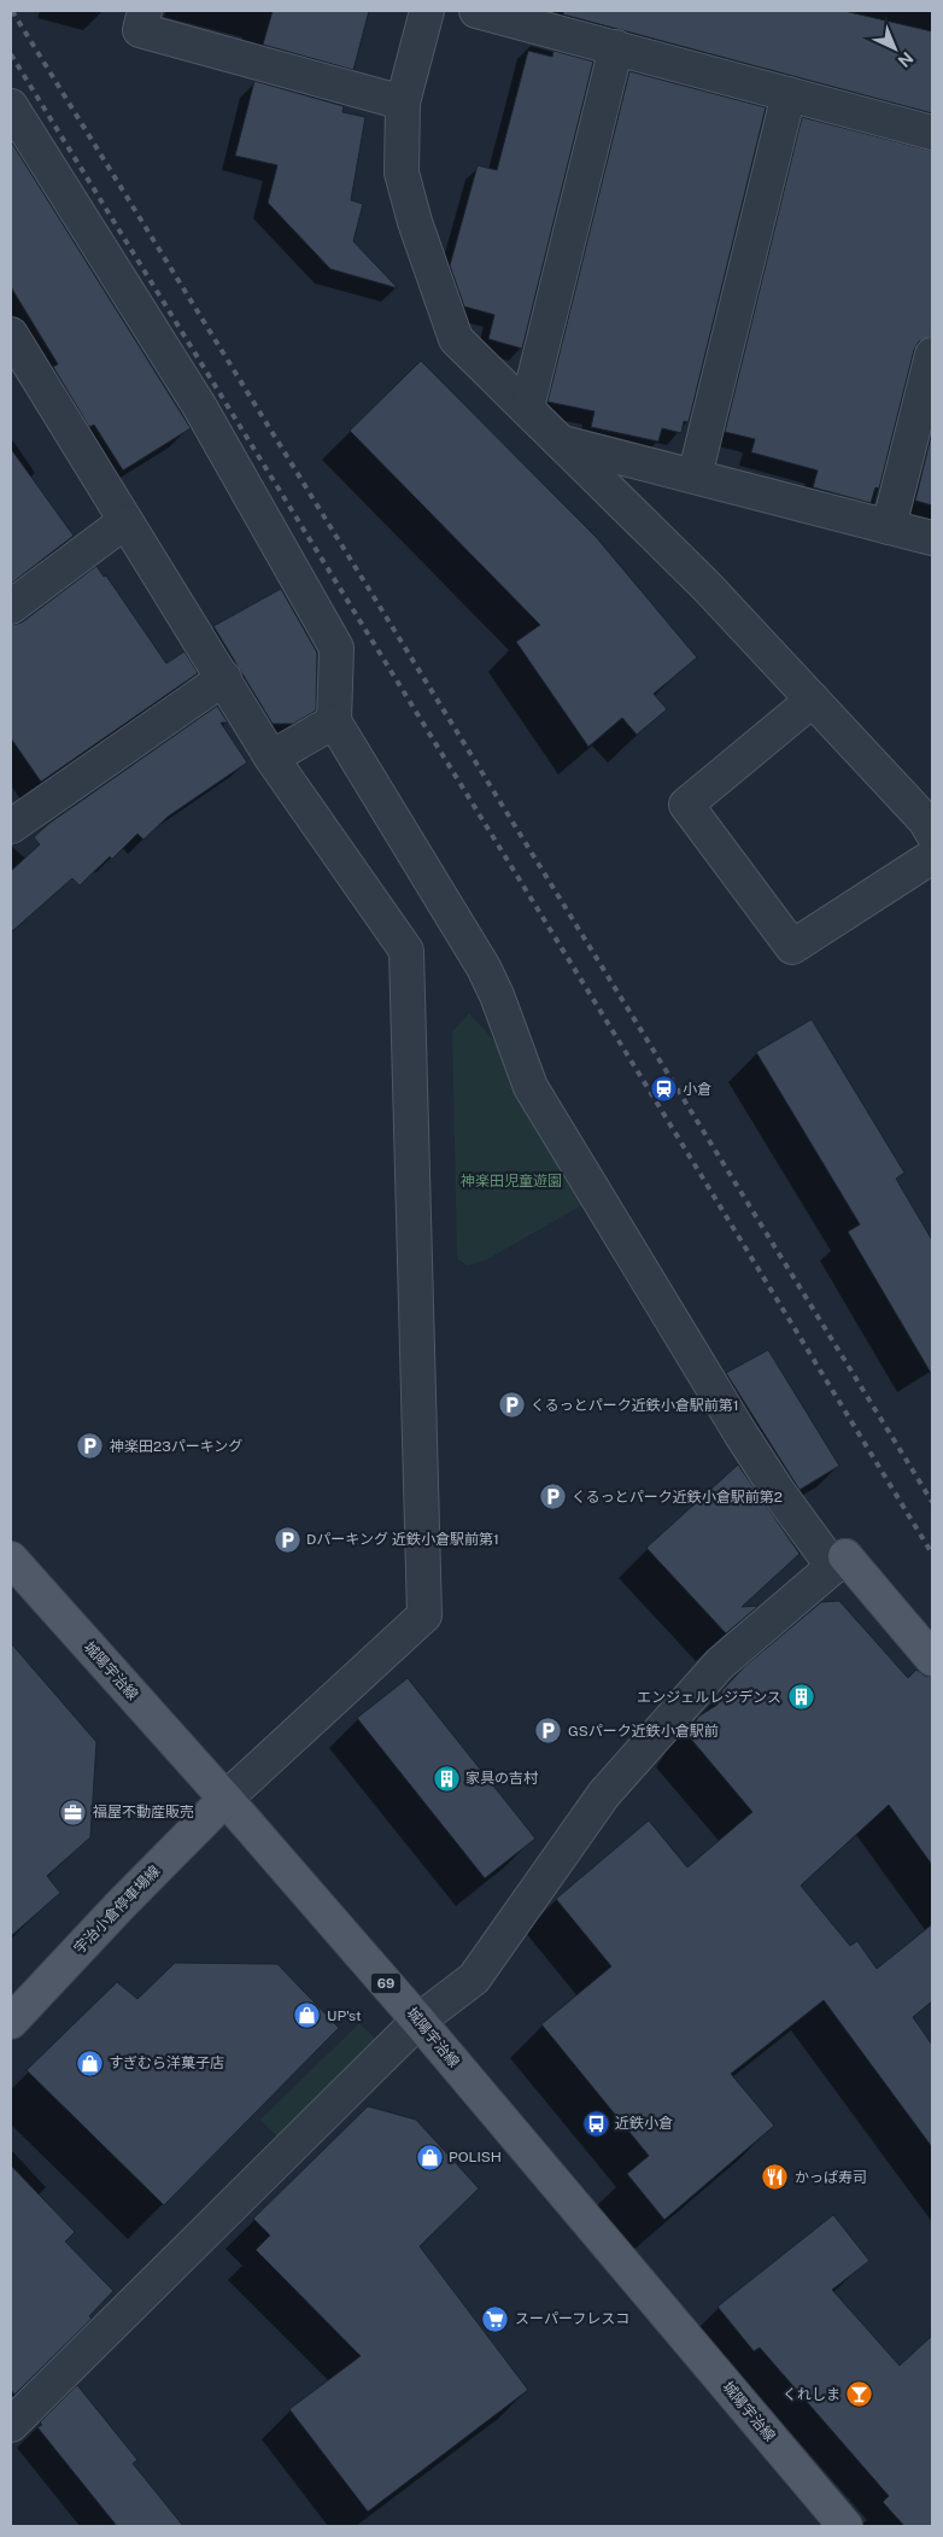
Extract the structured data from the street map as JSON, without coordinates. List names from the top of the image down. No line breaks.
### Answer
{"streets":{"main road":["城陽宇治線","宇治小倉停車場線","69"]},"crossings":[["城陽宇治線","宇治小倉停車場線"]],"parks":["神楽田児童遊園"],"places":{"station":["小倉"],"parking":["くるっとパーク近鉄小倉駅前第1","神楽田23パーキング","くるっとパーク近鉄小倉駅前第2","Dパーキング 近鉄小倉駅前第1","GSパーク近鉄小倉駅前"],"building":["エンジェルレジデンス","家具の吉村"],"office":["福屋不動産販売"],"shop":["UP'st","すぎむら洋菓子店","POLISH"],"bus stop":["近鉄小倉"],"restaurant":["かっぱ寿司"],"supermarket":["スーパーフレスコ"],"bar":["くれしま"]},"north":"bottom right"}
